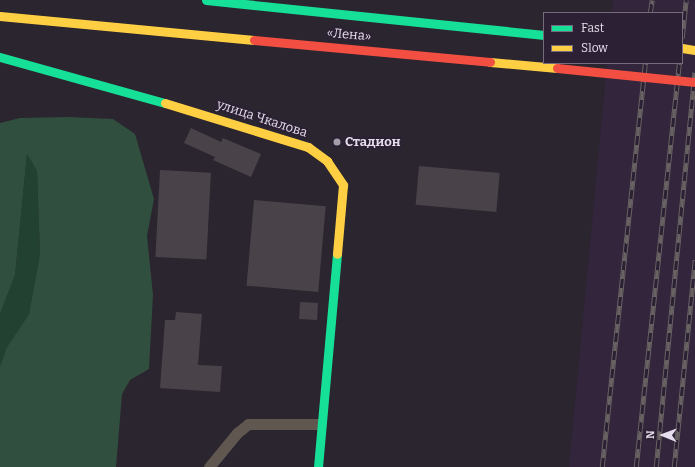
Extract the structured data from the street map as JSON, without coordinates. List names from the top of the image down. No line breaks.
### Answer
{"streets":{"main road":["«Лена»","улица Чкалова"]},"places":["Стадион"],"legend":["Fast","Slow"],"north":"left"}
